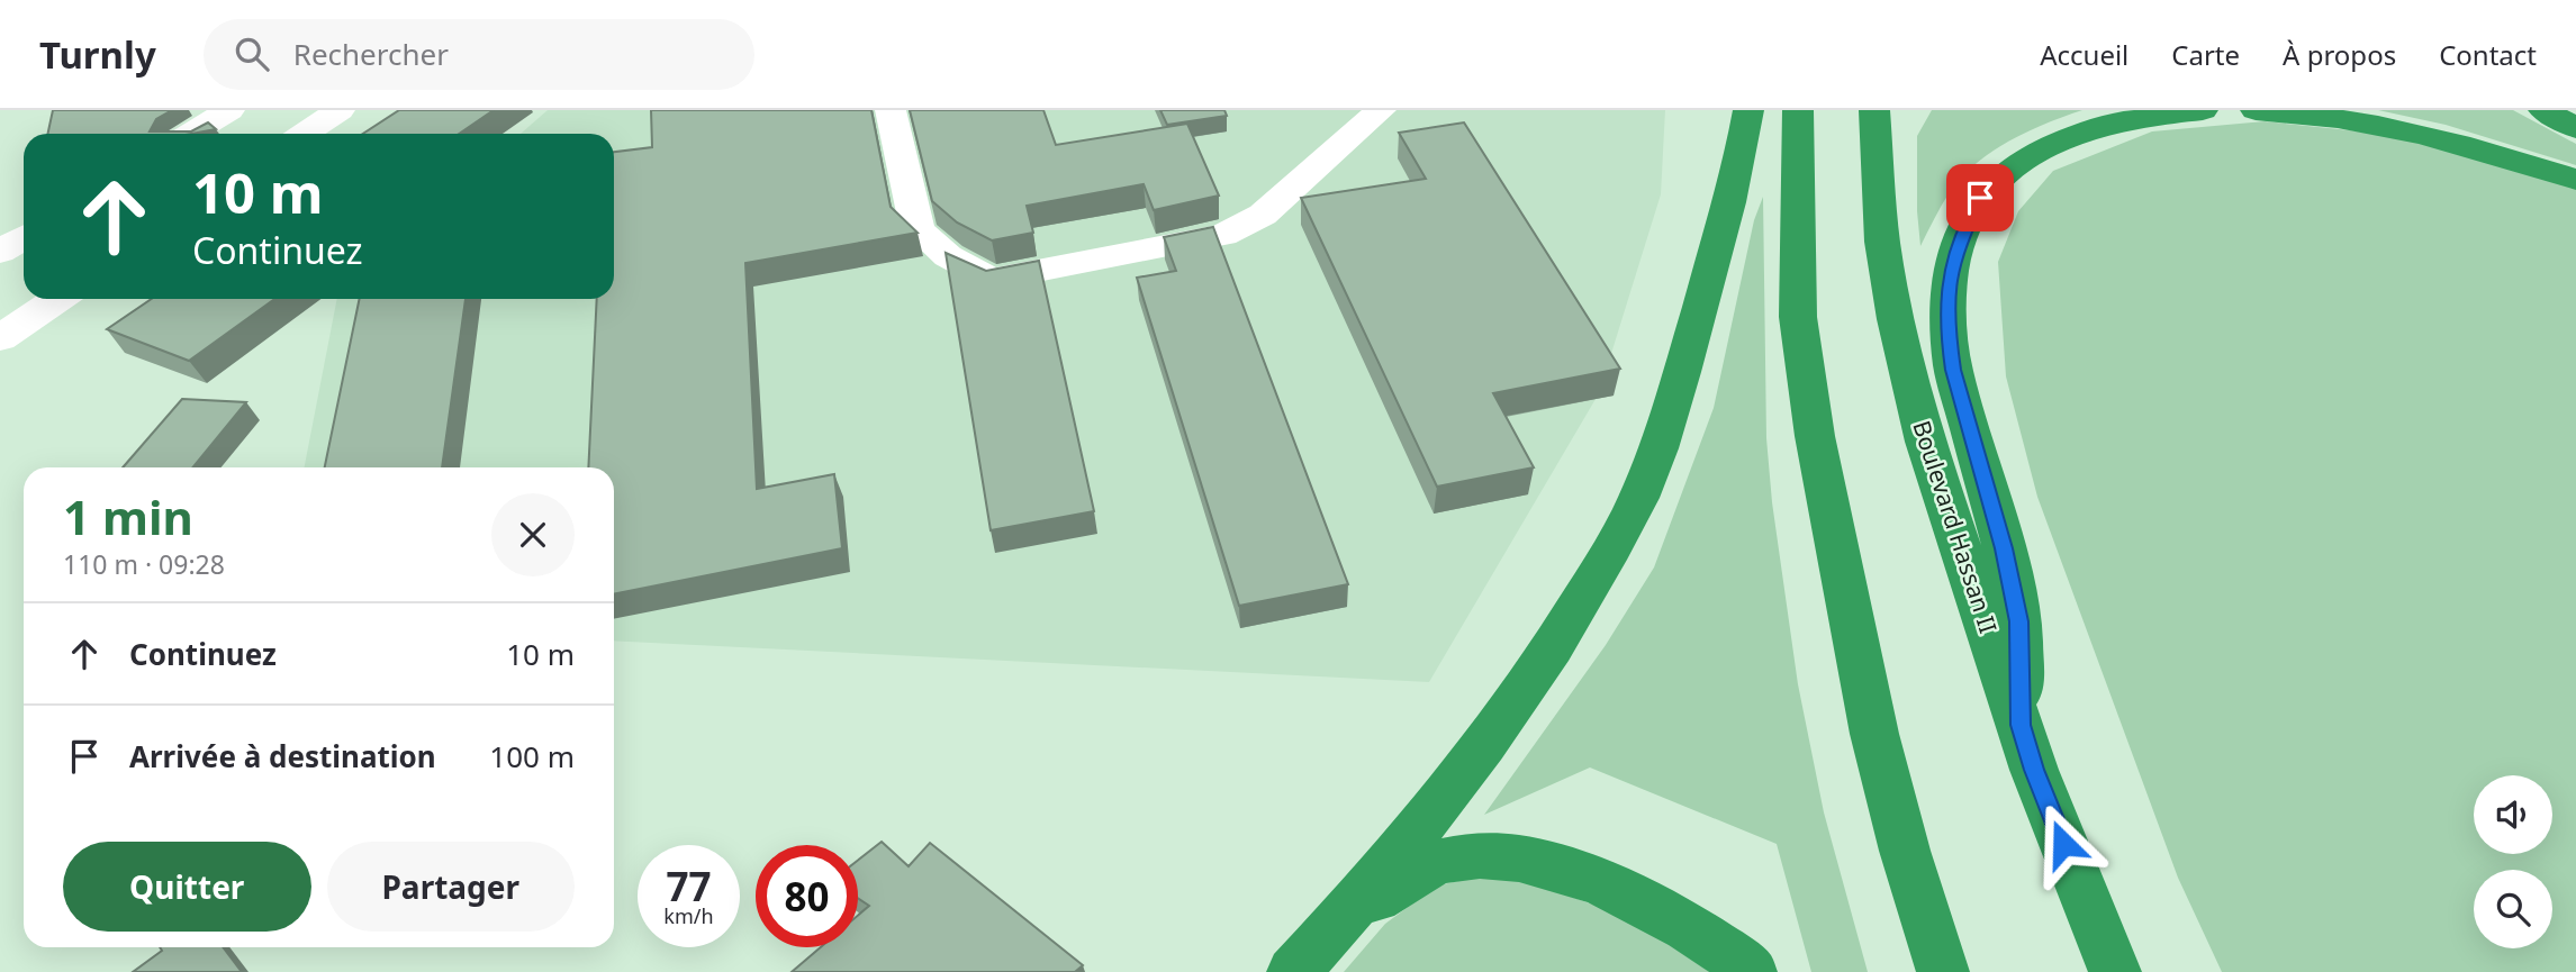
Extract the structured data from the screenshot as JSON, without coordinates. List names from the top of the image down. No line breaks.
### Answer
{"streets":{"highway":["Boulevard Hassan II"]},"page":{"header":"Turnly","search":"Rechercher","nav":["Accueil","Carte","À propos","Contact"],"turn":["10 m","Continuez"],"heading":["1 min","110 m · 09:28"],"list":[{"name":"Continuez","value":"10 m"},{"name":"Arrivée à destination","value":"100 m"}],"buttons":["Quitter","Partager"],"speed":"77 km/h","limit":"80"}}
